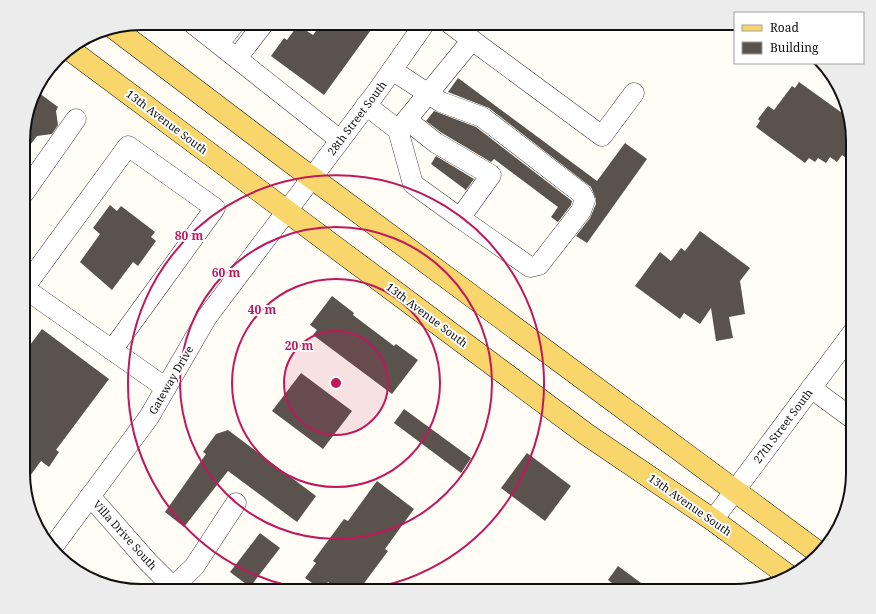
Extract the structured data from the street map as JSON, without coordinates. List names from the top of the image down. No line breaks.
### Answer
{"streets":{"main road":["13th Avenue South"],"street":["28th Street South","Gateway Drive","27th Street South","Villa Drive South"]},"crossings":[["28th Street South","13th Avenue South"],["28th Street South","Gateway Drive"],["13th Avenue South","Gateway Drive"],["13th Avenue South","27th Street South"],["Gateway Drive","Villa Drive South"]],"legend":["Road","Building"],"rings":["80 m","60 m","40 m","20 m"]}
